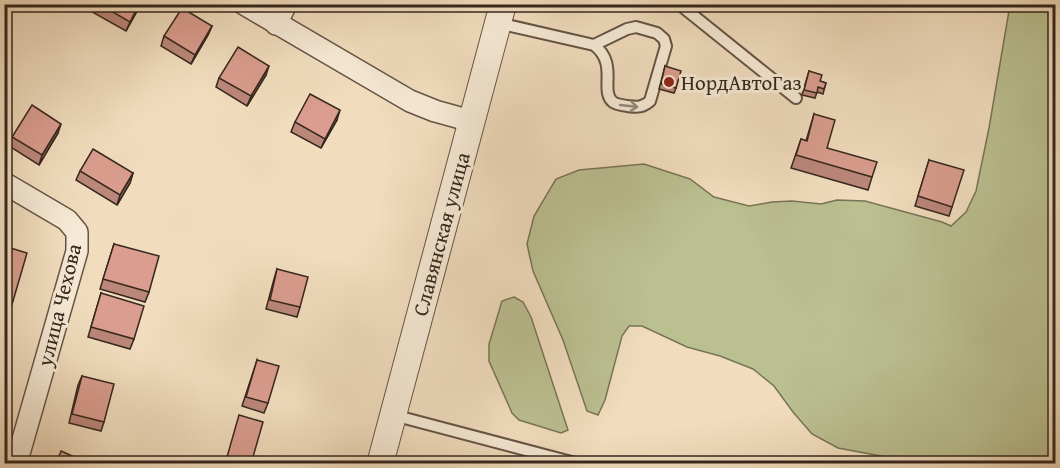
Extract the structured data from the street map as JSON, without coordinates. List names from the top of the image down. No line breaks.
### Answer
{"streets":{"street":["Славянская улица","улица Чехова"]},"places":["НордАвтоГаз"]}
